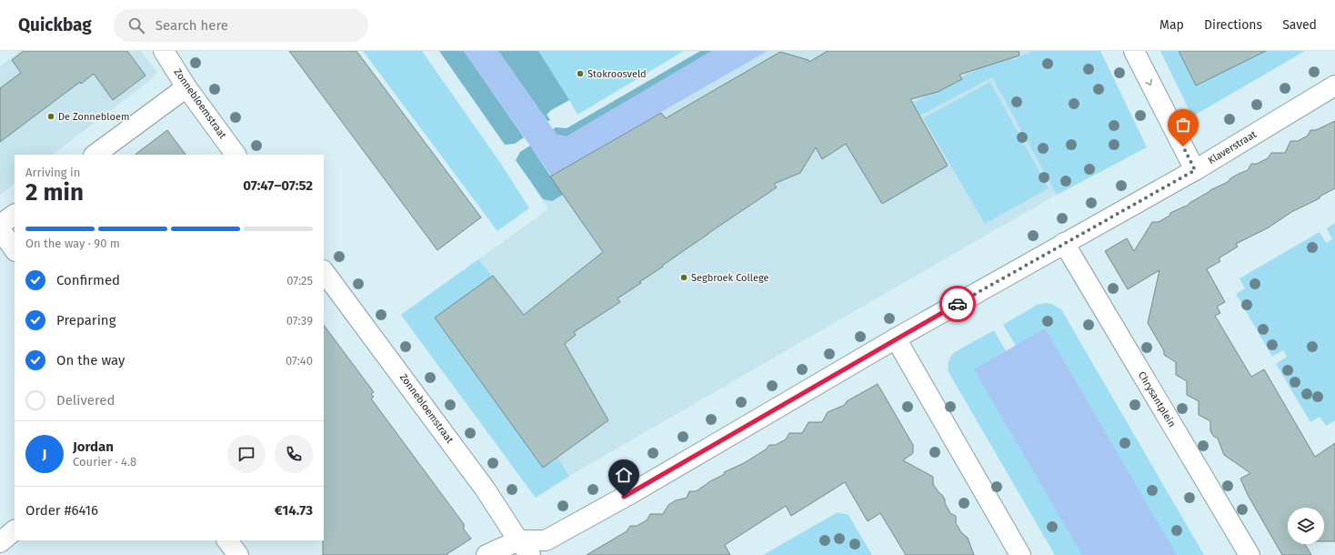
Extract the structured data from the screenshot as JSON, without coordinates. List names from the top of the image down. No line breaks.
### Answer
{"streets":{"street":["Zonnebloemstraat","Klaverstraat","Chrysantplein"]},"crossings":[["Zonnebloemstraat","Klaverstraat"],["Klaverstraat","Chrysantplein"]],"places":["Stokroosveld","De Zonnebloem","Segbroek College"],"page":{"header":"Quickbag","search":"Search here","nav":["Map","Directions","Saved"],"heading":["2 min","Arriving in","07:47–07:52"],"panel":["Jordan","Courier · 4.8","Order #6416","€14.73"],"bar":"On the way · 90 m","list":[["Confirmed","07:25"],["Preparing","07:39"],["On the way","07:40"],"Delivered"],"round":"J"}}
